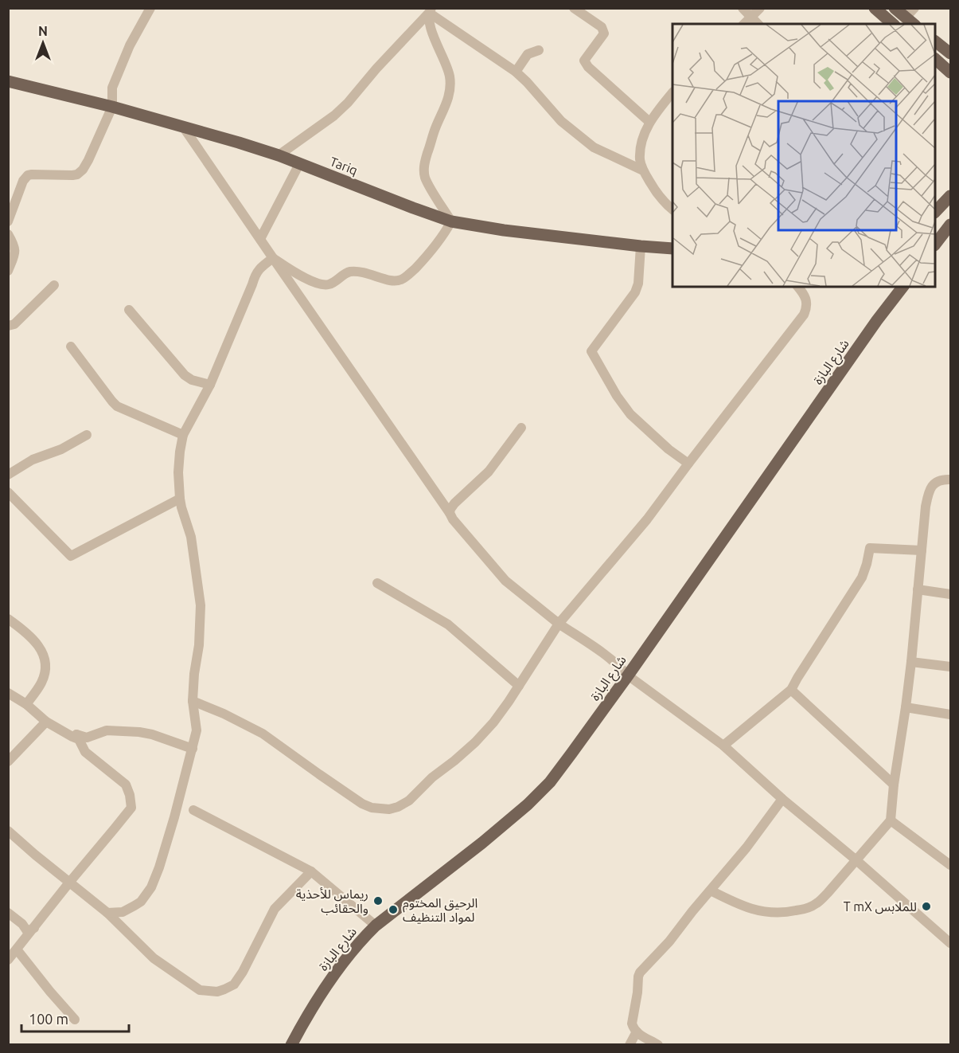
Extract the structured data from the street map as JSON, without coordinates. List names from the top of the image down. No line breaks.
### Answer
{"streets":{"main road":["Tariq","شارع البازة"]},"places":["ريماس للأحذية والحقائب","T mX للملابس","الرحيق المختوم لمواد التنظيف"],"scale_bar":"100 m","north":"top"}
